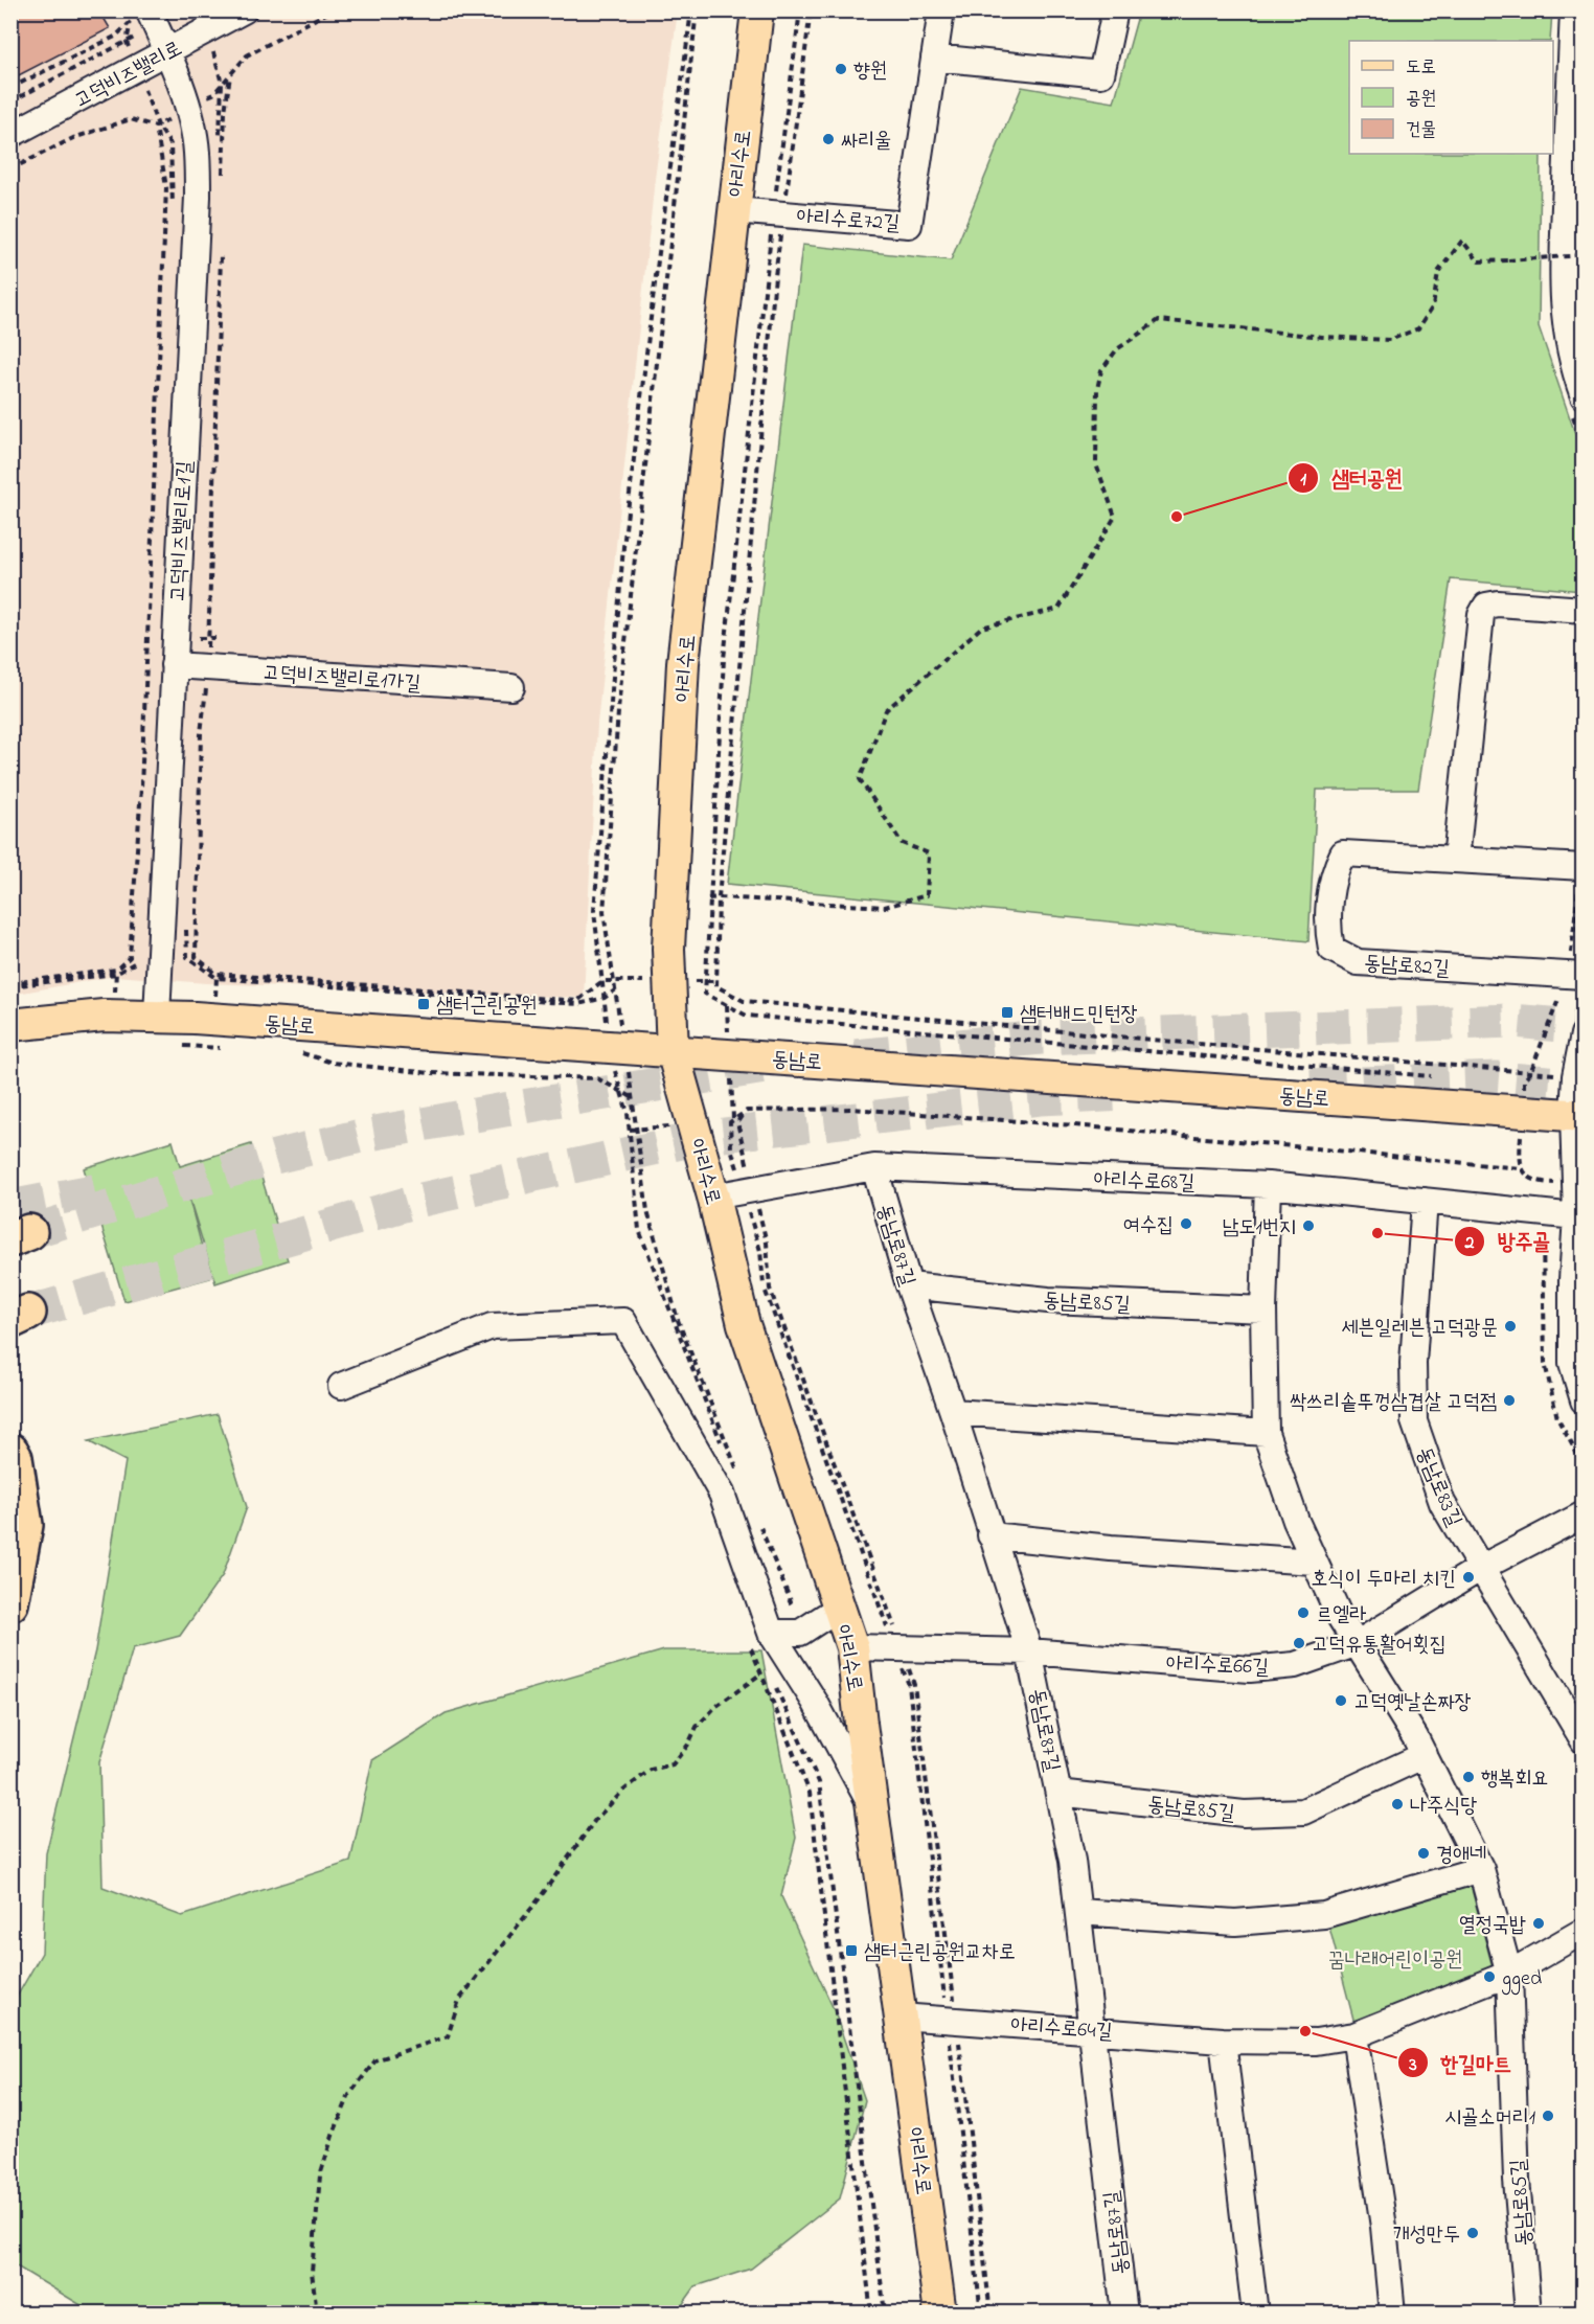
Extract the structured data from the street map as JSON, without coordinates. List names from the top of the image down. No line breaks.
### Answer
{"streets":{"main road":["아리수로","동남로"],"street":["고덕비즈밸리로","아리수로72길","고덕비즈밸리로1길","고덕비즈밸리로1가길","동남로82길","아리수로68길","동남로87길","동남로85길","동남로83길","아리수로66길","아리수로64길"]},"crossings":[["고덕비즈밸리로","고덕비즈밸리로1길"],["아리수로","아리수로72길"],["아리수로","동남로"],["아리수로","아리수로68길"],["아리수로","아리수로66길"],["아리수로","아리수로64길"],["고덕비즈밸리로1길","고덕비즈밸리로1가길"],["고덕비즈밸리로1길","동남로"],["아리수로68길","동남로87길"],["아리수로68길","동남로85길"],["아리수로68길","동남로83길"],["동남로87길","동남로85길"],["동남로87길","아리수로66길"],["동남로87길","아리수로64길"],["동남로85길","아리수로66길"],["동남로85길","아리수로64길"],["동남로83길","아리수로66길"]],"parks":["꿈나래어린이공원"],"places":{"other":["향원","싸리울","샘터공원","여수집","남도1번지","방주골","세븐일레븐 고덕광문","싹쓰리솥뚜껑삼겹살 고덕점","호식이 두마리 치킨","르엘라","고덕유통활어횟집","고덕옛날손짜장","행복회요","나주식당","경애네","열정국밥","gged","한길마트","시골소머리1","개성만두"],"transit":["샘터근린공원","샘터배드민턴장","샘터근린공원교차로"]},"legend":["도로","공원","건물"]}
